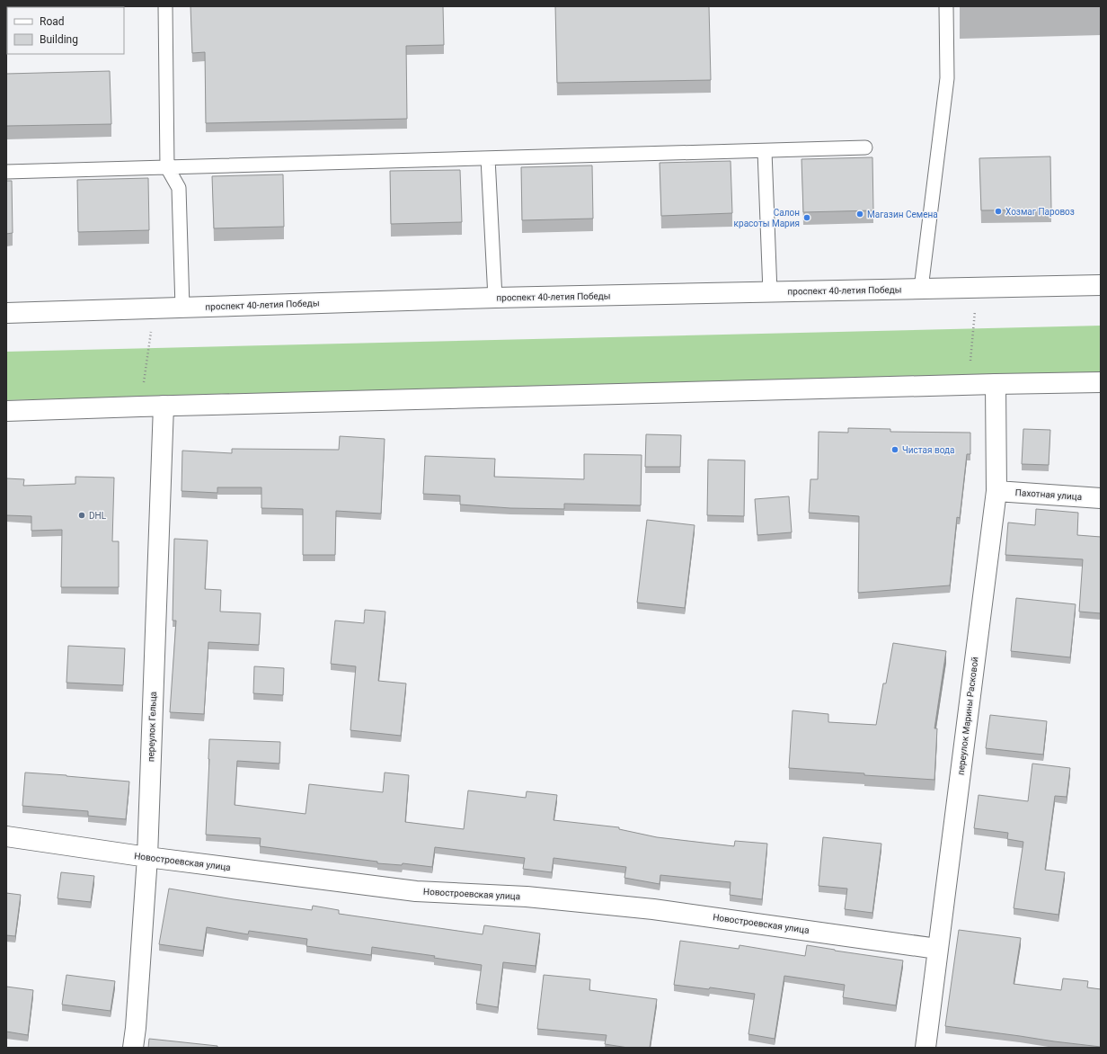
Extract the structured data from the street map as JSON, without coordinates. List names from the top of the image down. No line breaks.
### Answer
{"streets":{"street":["проспект 40-летия Победы","Пахотная улица","переулок Марины Расковой","переулок Гельца","Новостроевская улица"]},"crossings":[["Пахотная улица","переулок Марины Расковой"],["переулок Марины Расковой","Новостроевская улица"],["переулок Гельца","Новостроевская улица"]],"places":["Хозмаг Паровоз","Магазин Семена","Салон красоты Мария","Чистая вода","DHL"],"legend":["Road","Building"]}
